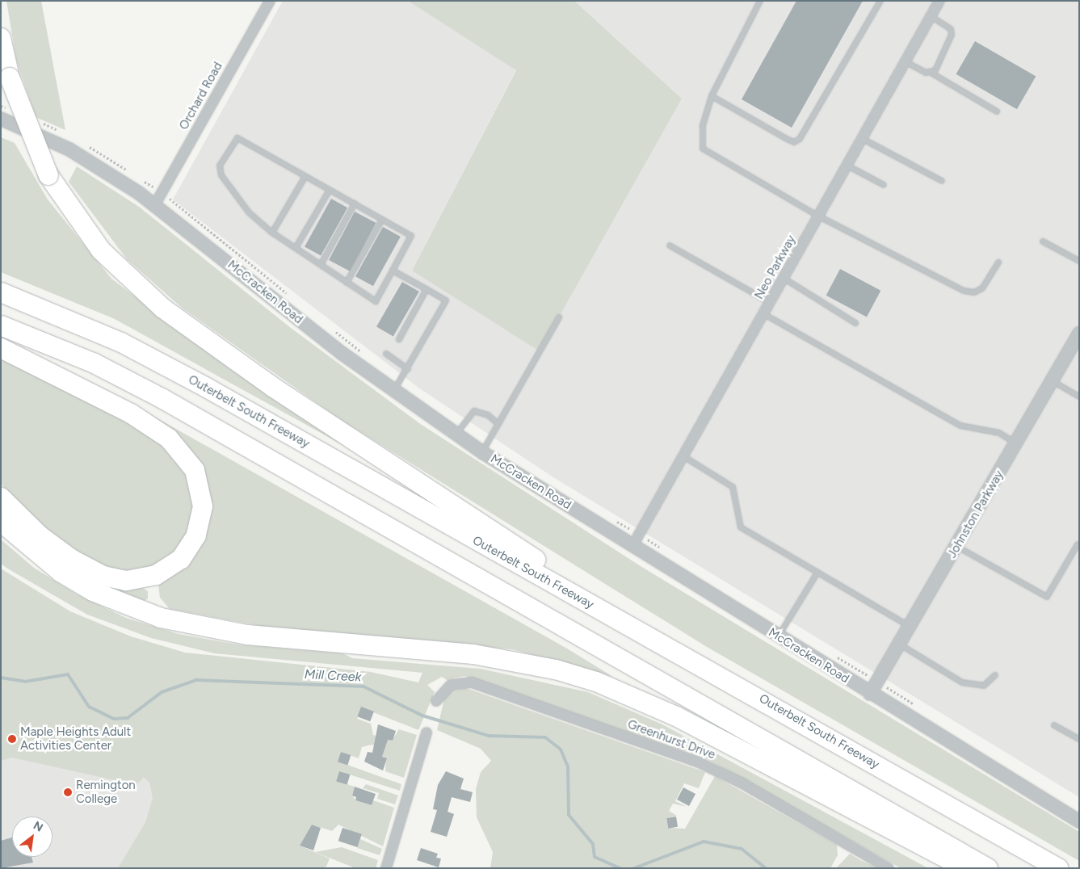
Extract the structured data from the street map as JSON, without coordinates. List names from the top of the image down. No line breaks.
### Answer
{"streets":{"highway":["Outerbelt South Freeway"],"street":["Orchard Road","Neo Parkway","McCracken Road","Johnston Parkway","Greenhurst Drive"]},"crossings":[["Orchard Road","McCracken Road"],["Neo Parkway","McCracken Road"],["McCracken Road","Johnston Parkway"]],"water":["Mill Creek"],"places":["Maple Heights Adult Activities Center","Remington College"],"north":"top right"}
